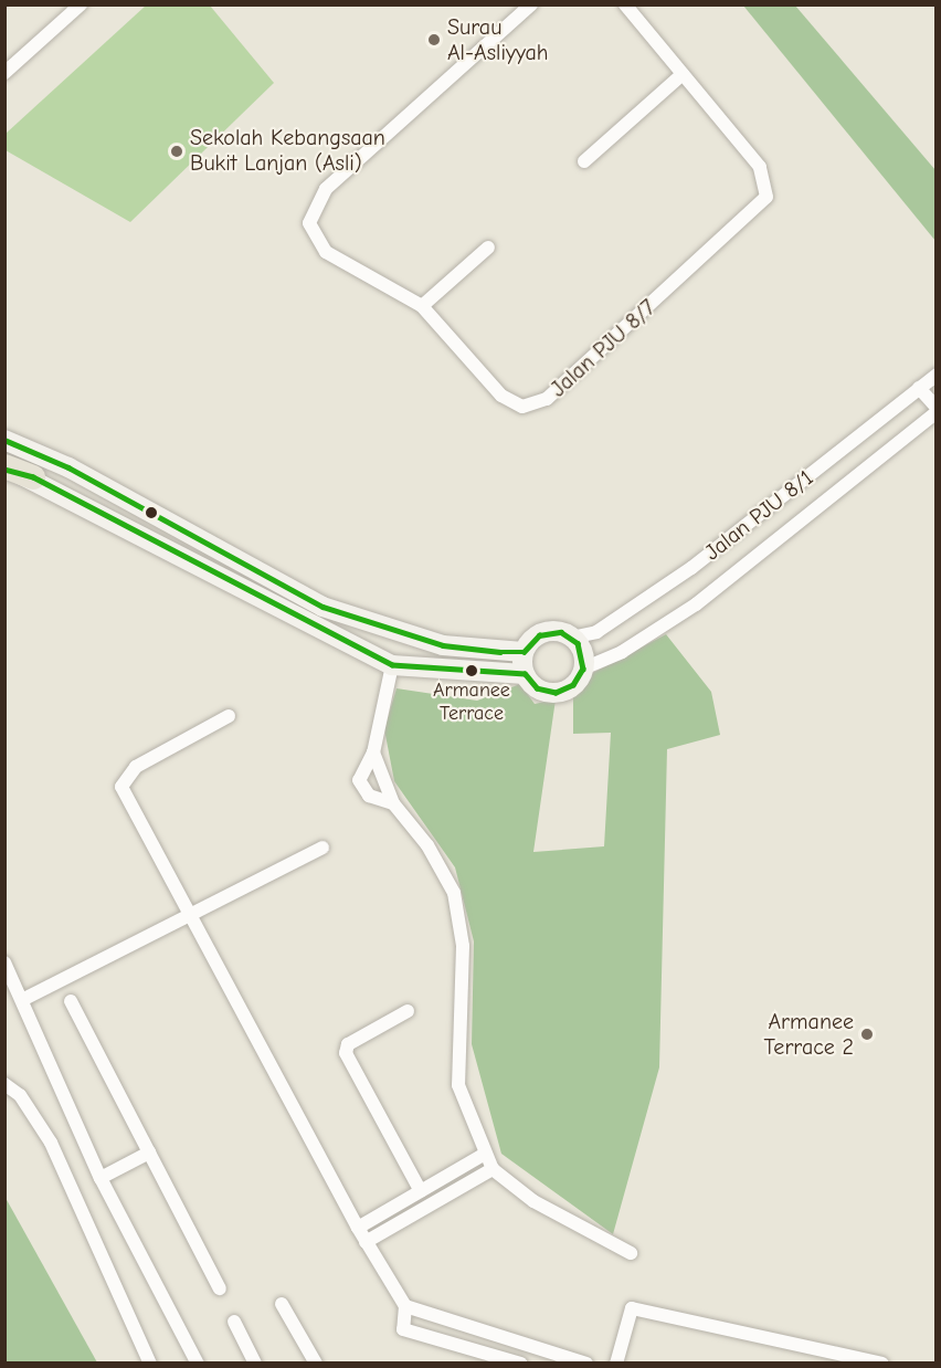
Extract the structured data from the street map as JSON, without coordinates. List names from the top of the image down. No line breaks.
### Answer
{"streets":{"street":["Jalan PJU 8/7","Jalan PJU 8/1"]},"places":["Surau Al-Asliyyah","Sekolah Kebangsaan Bukit Lanjan (Asli)","Armanee Terrace","Armanee Terrace 2"]}
